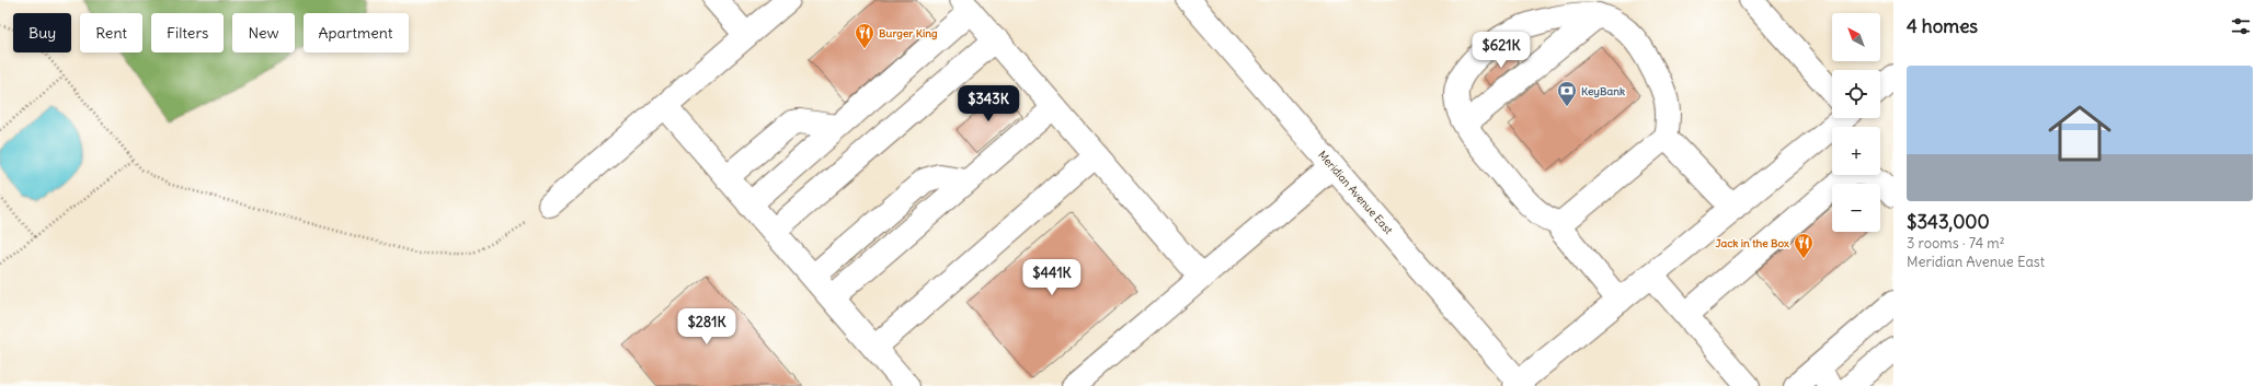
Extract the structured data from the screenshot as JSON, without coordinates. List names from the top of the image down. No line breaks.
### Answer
{"streets":{"main road":["Meridian Avenue East"]},"places":{"restaurant":["Burger King","Jack in the Box"],"bank":["KeyBank"]},"north":"top left","page":{"heading":"4 homes","map_buttons":["+","−"],"chip":["Buy","Rent","Filters","New","Apartment"],"price":["$621K","$343K","$441K","$281K"],"list":[{"name":"$343,000","note":"3 rooms · 74 m² · Meridian Avenue East"}]}}
